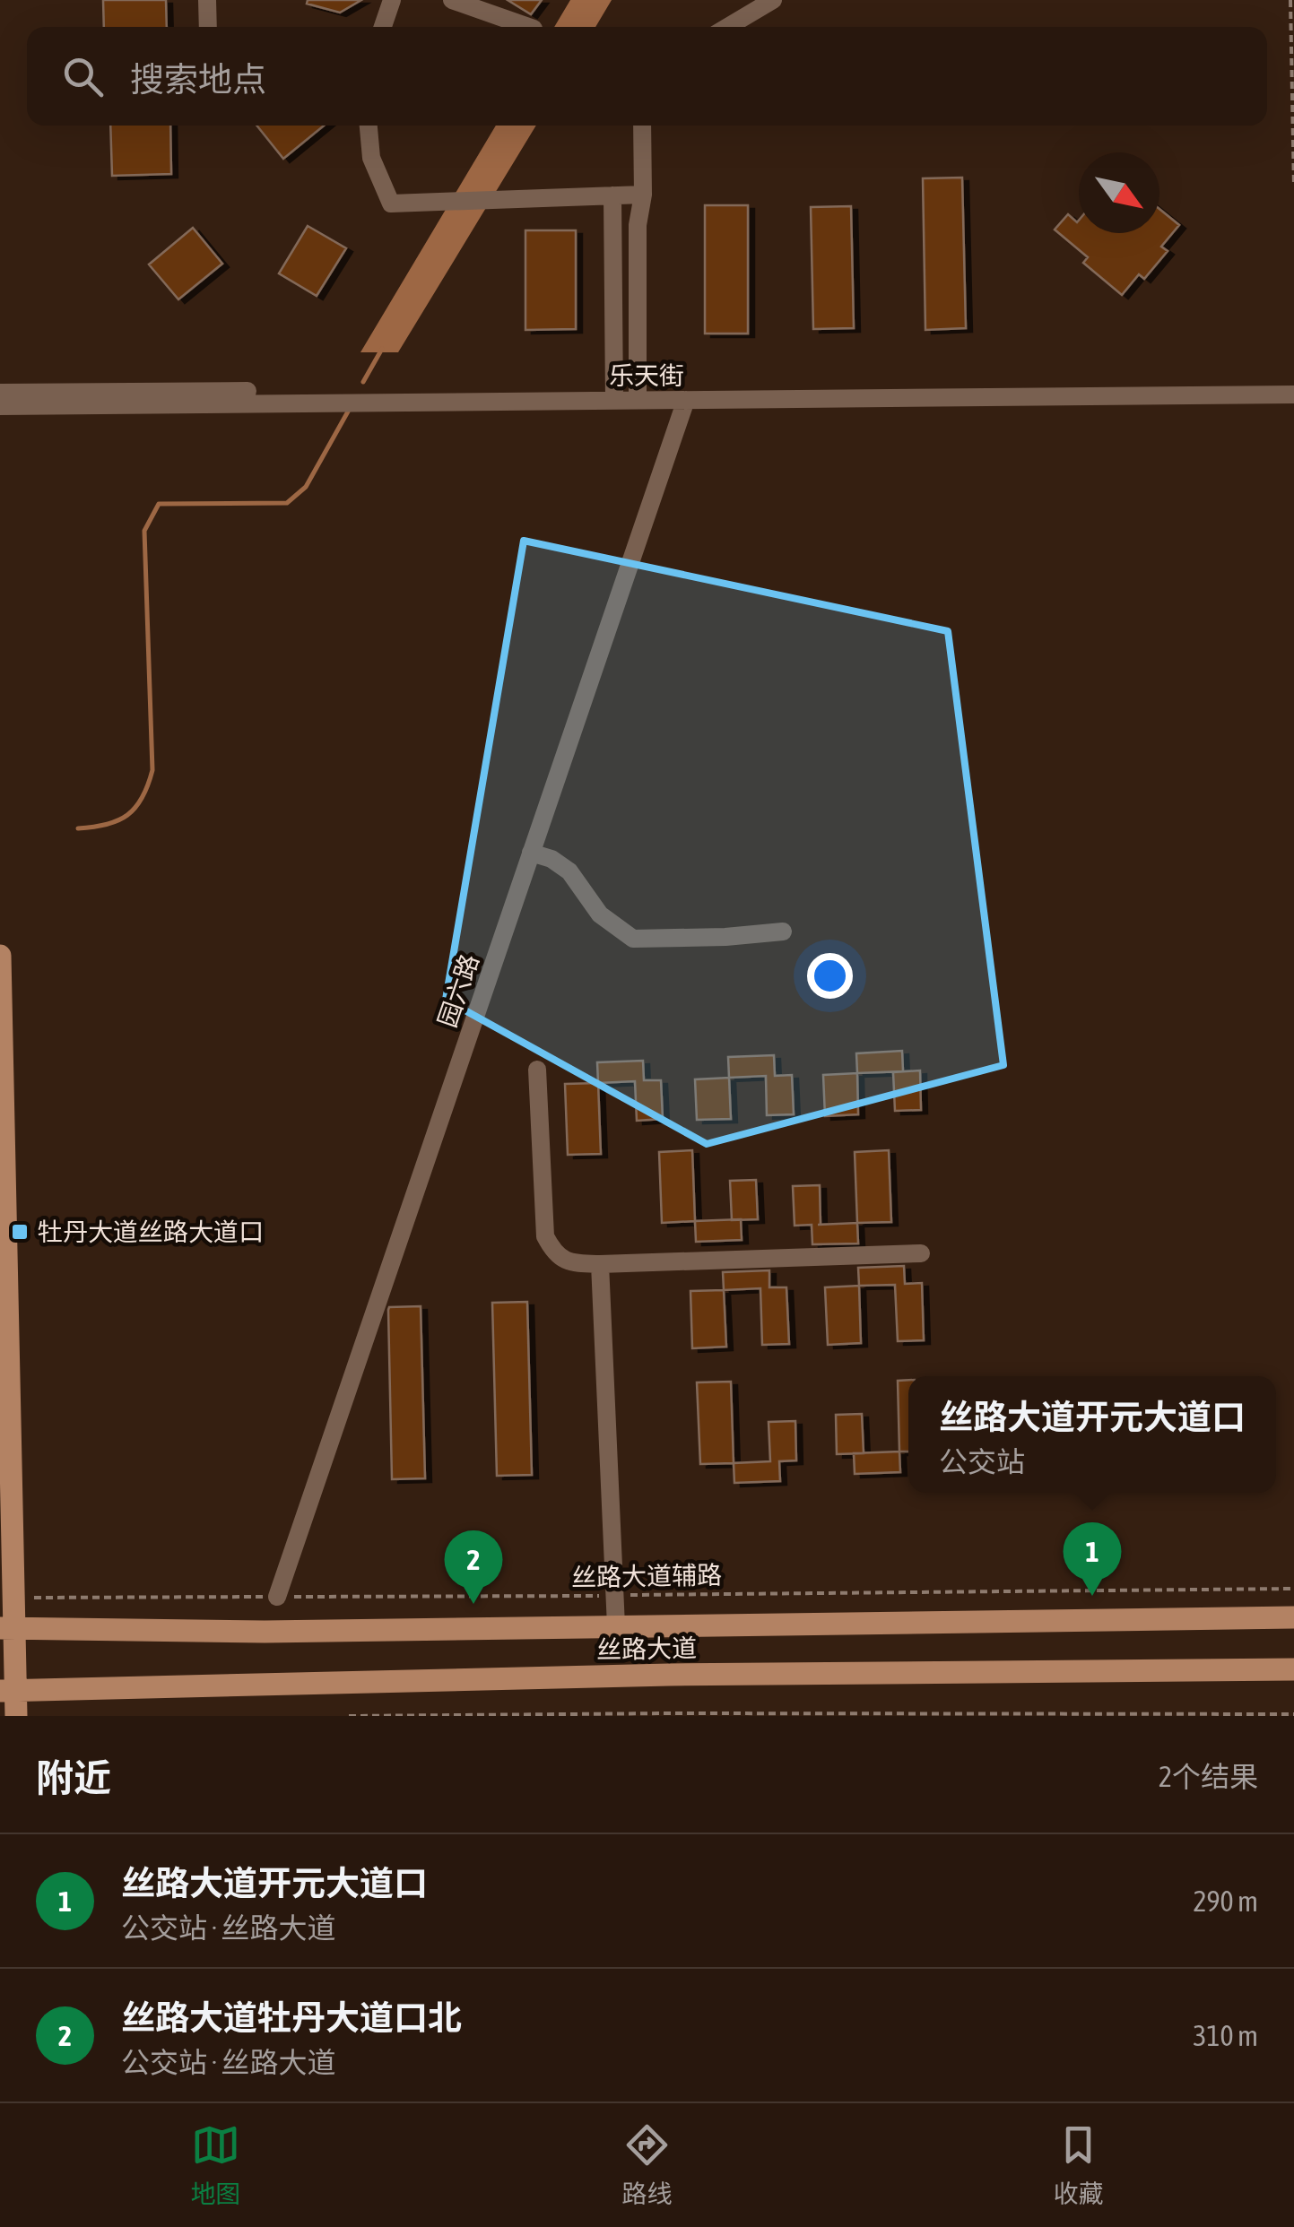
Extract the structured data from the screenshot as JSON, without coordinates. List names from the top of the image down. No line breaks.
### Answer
{"streets":{"main road":["丝路大道"],"street":["乐天街","园六路"],"path":["丝路大道辅路"]},"crossings":[["乐天街","园六路"],["园六路","丝路大道辅路"]],"places":{"transit":["牡丹大道丝路大道口"]},"north":"bottom right","page":{"search":"搜索地点","popup":["丝路大道开元大道口","公交站"],"pins":["1","2"],"heading":["附近","2个结果"],"list":[{"mark":"1","name":"丝路大道开元大道口","note":"公交站 · 丝路大道","value":"290 m"},{"mark":"2","name":"丝路大道牡丹大道口北","note":"公交站 · 丝路大道","value":"310 m"}],"nav":["地图","路线","收藏"]}}
